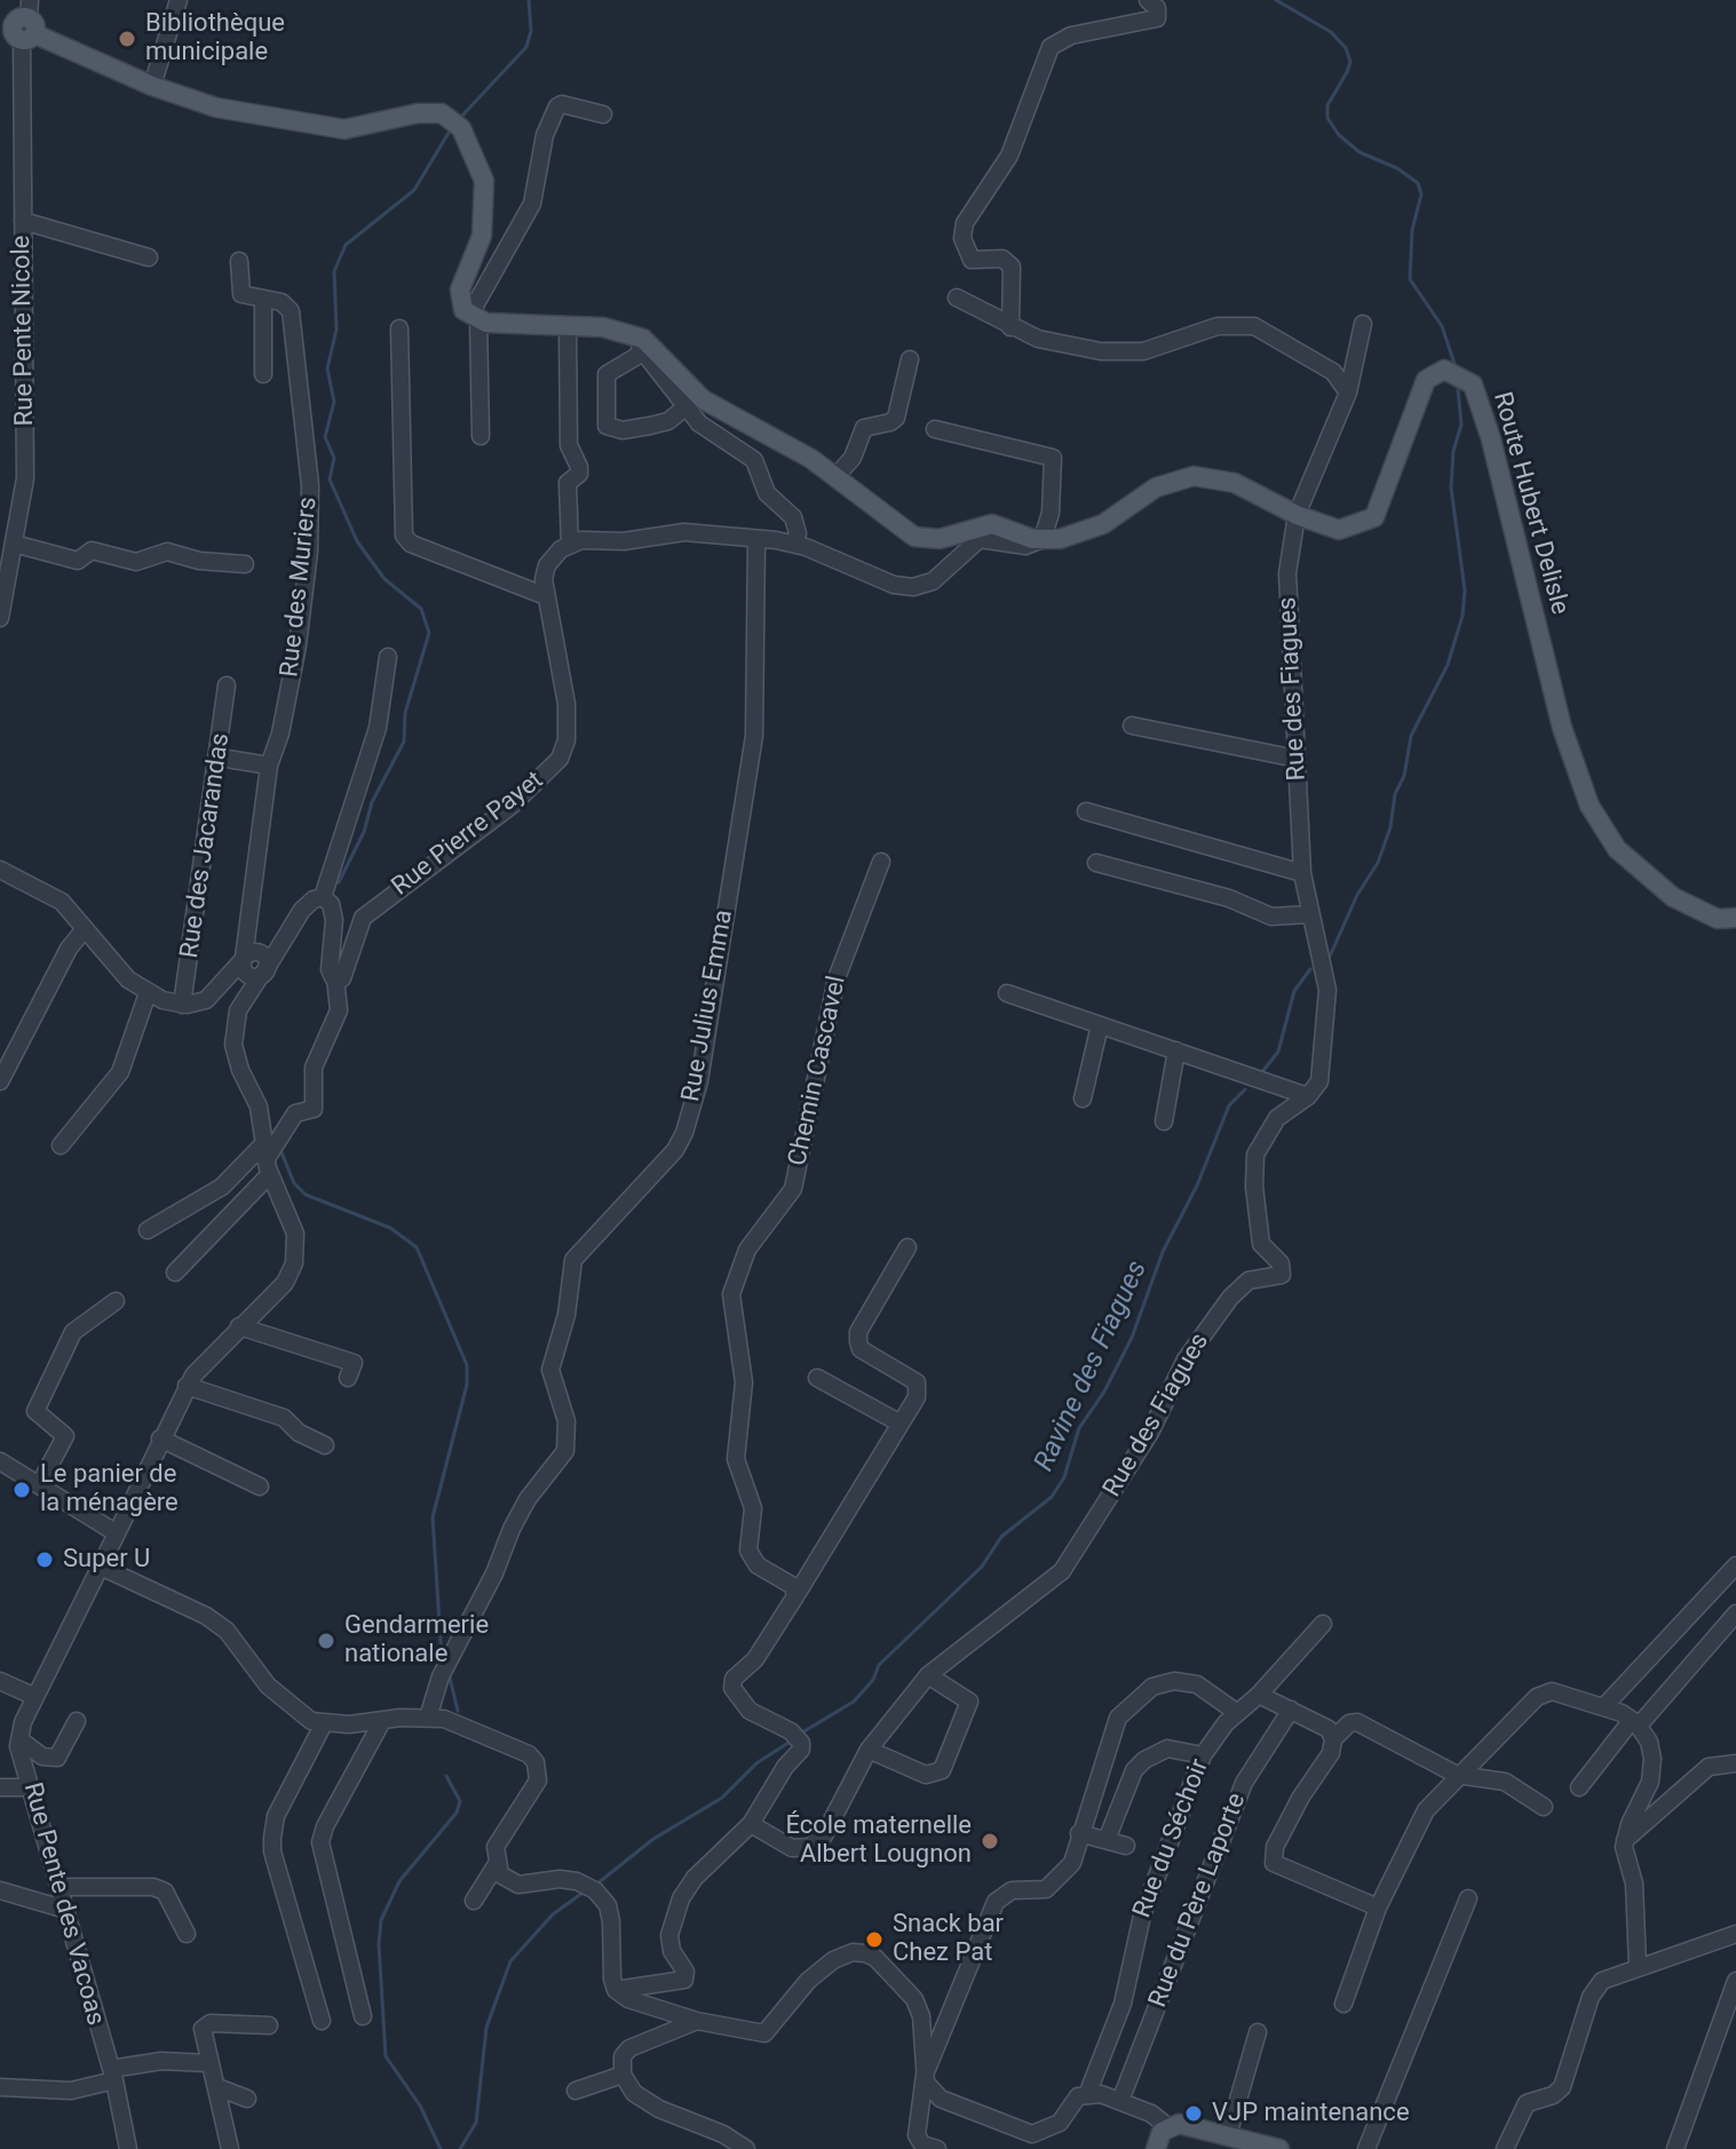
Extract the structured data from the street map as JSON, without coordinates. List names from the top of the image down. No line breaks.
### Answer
{"streets":{"main road":["Route Hubert Delisle"],"street":["Rue Pente Nicole","Rue des Muriers","Rue des Fiagues","Rue Pierre Payet","Rue des Jacarandas","Rue Julius Emma","Chemin Cascavel","Rue du Séchoir","Rue du Père Laporte","Rue Pente des Vacoas"]},"crossings":[["Route Hubert Delisle","Rue des Fiagues"]],"water":["Ravine des Fiagues"],"places":["Bibliothèque municipale","Le panier de la ménagère","Super U","Gendarmerie nationale","École maternelle Albert Lougnon","Snack bar Chez Pat","VJP maintenance"]}
